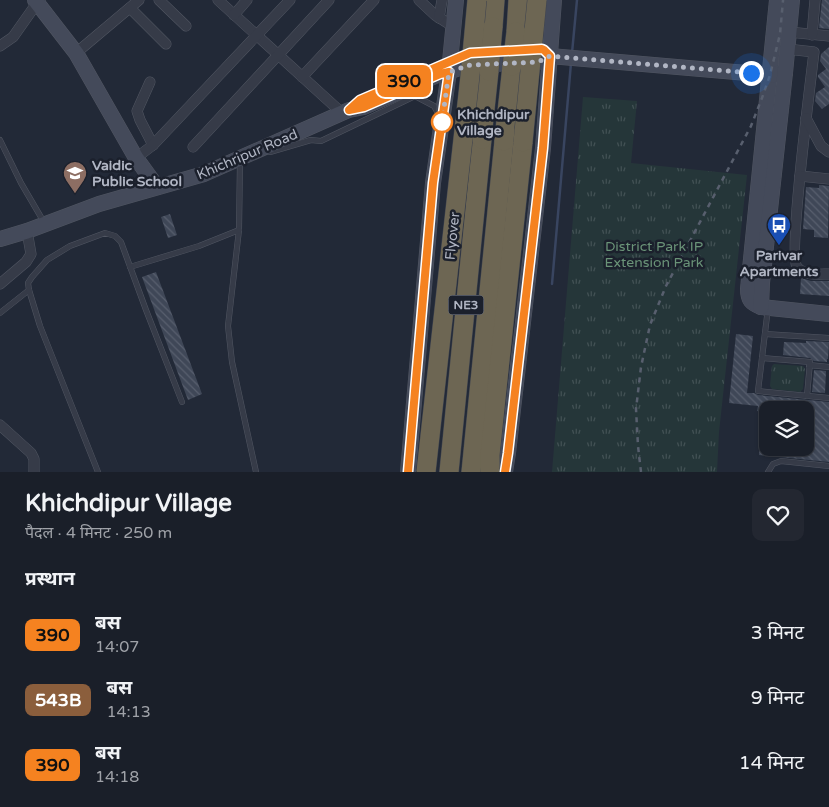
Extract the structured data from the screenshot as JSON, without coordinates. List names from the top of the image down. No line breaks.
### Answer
{"streets":{"highway":["Flyover","NE3"],"street":["Khichripur Road"]},"parks":["District Park IP Extension Park"],"places":{"other":["Khichdipur Village"],"school or university":["Vaidic Public School"],"bus stop":["Parivar Apartments"]},"lines":["bus line 390"],"page":{"on_map":"390","heading":[["Khichdipur Village","पैदल · 4 मिनट · 250 m"],"प्रस्थान"],"list":[{"mark":"390","name":"बस","note":"14:07","value":"3 मिनट"},{"mark":"543B","name":"बस","note":"14:13","value":"9 मिनट"},{"mark":"390","name":"बस","note":"14:18","value":"14 मिनट"}]}}
